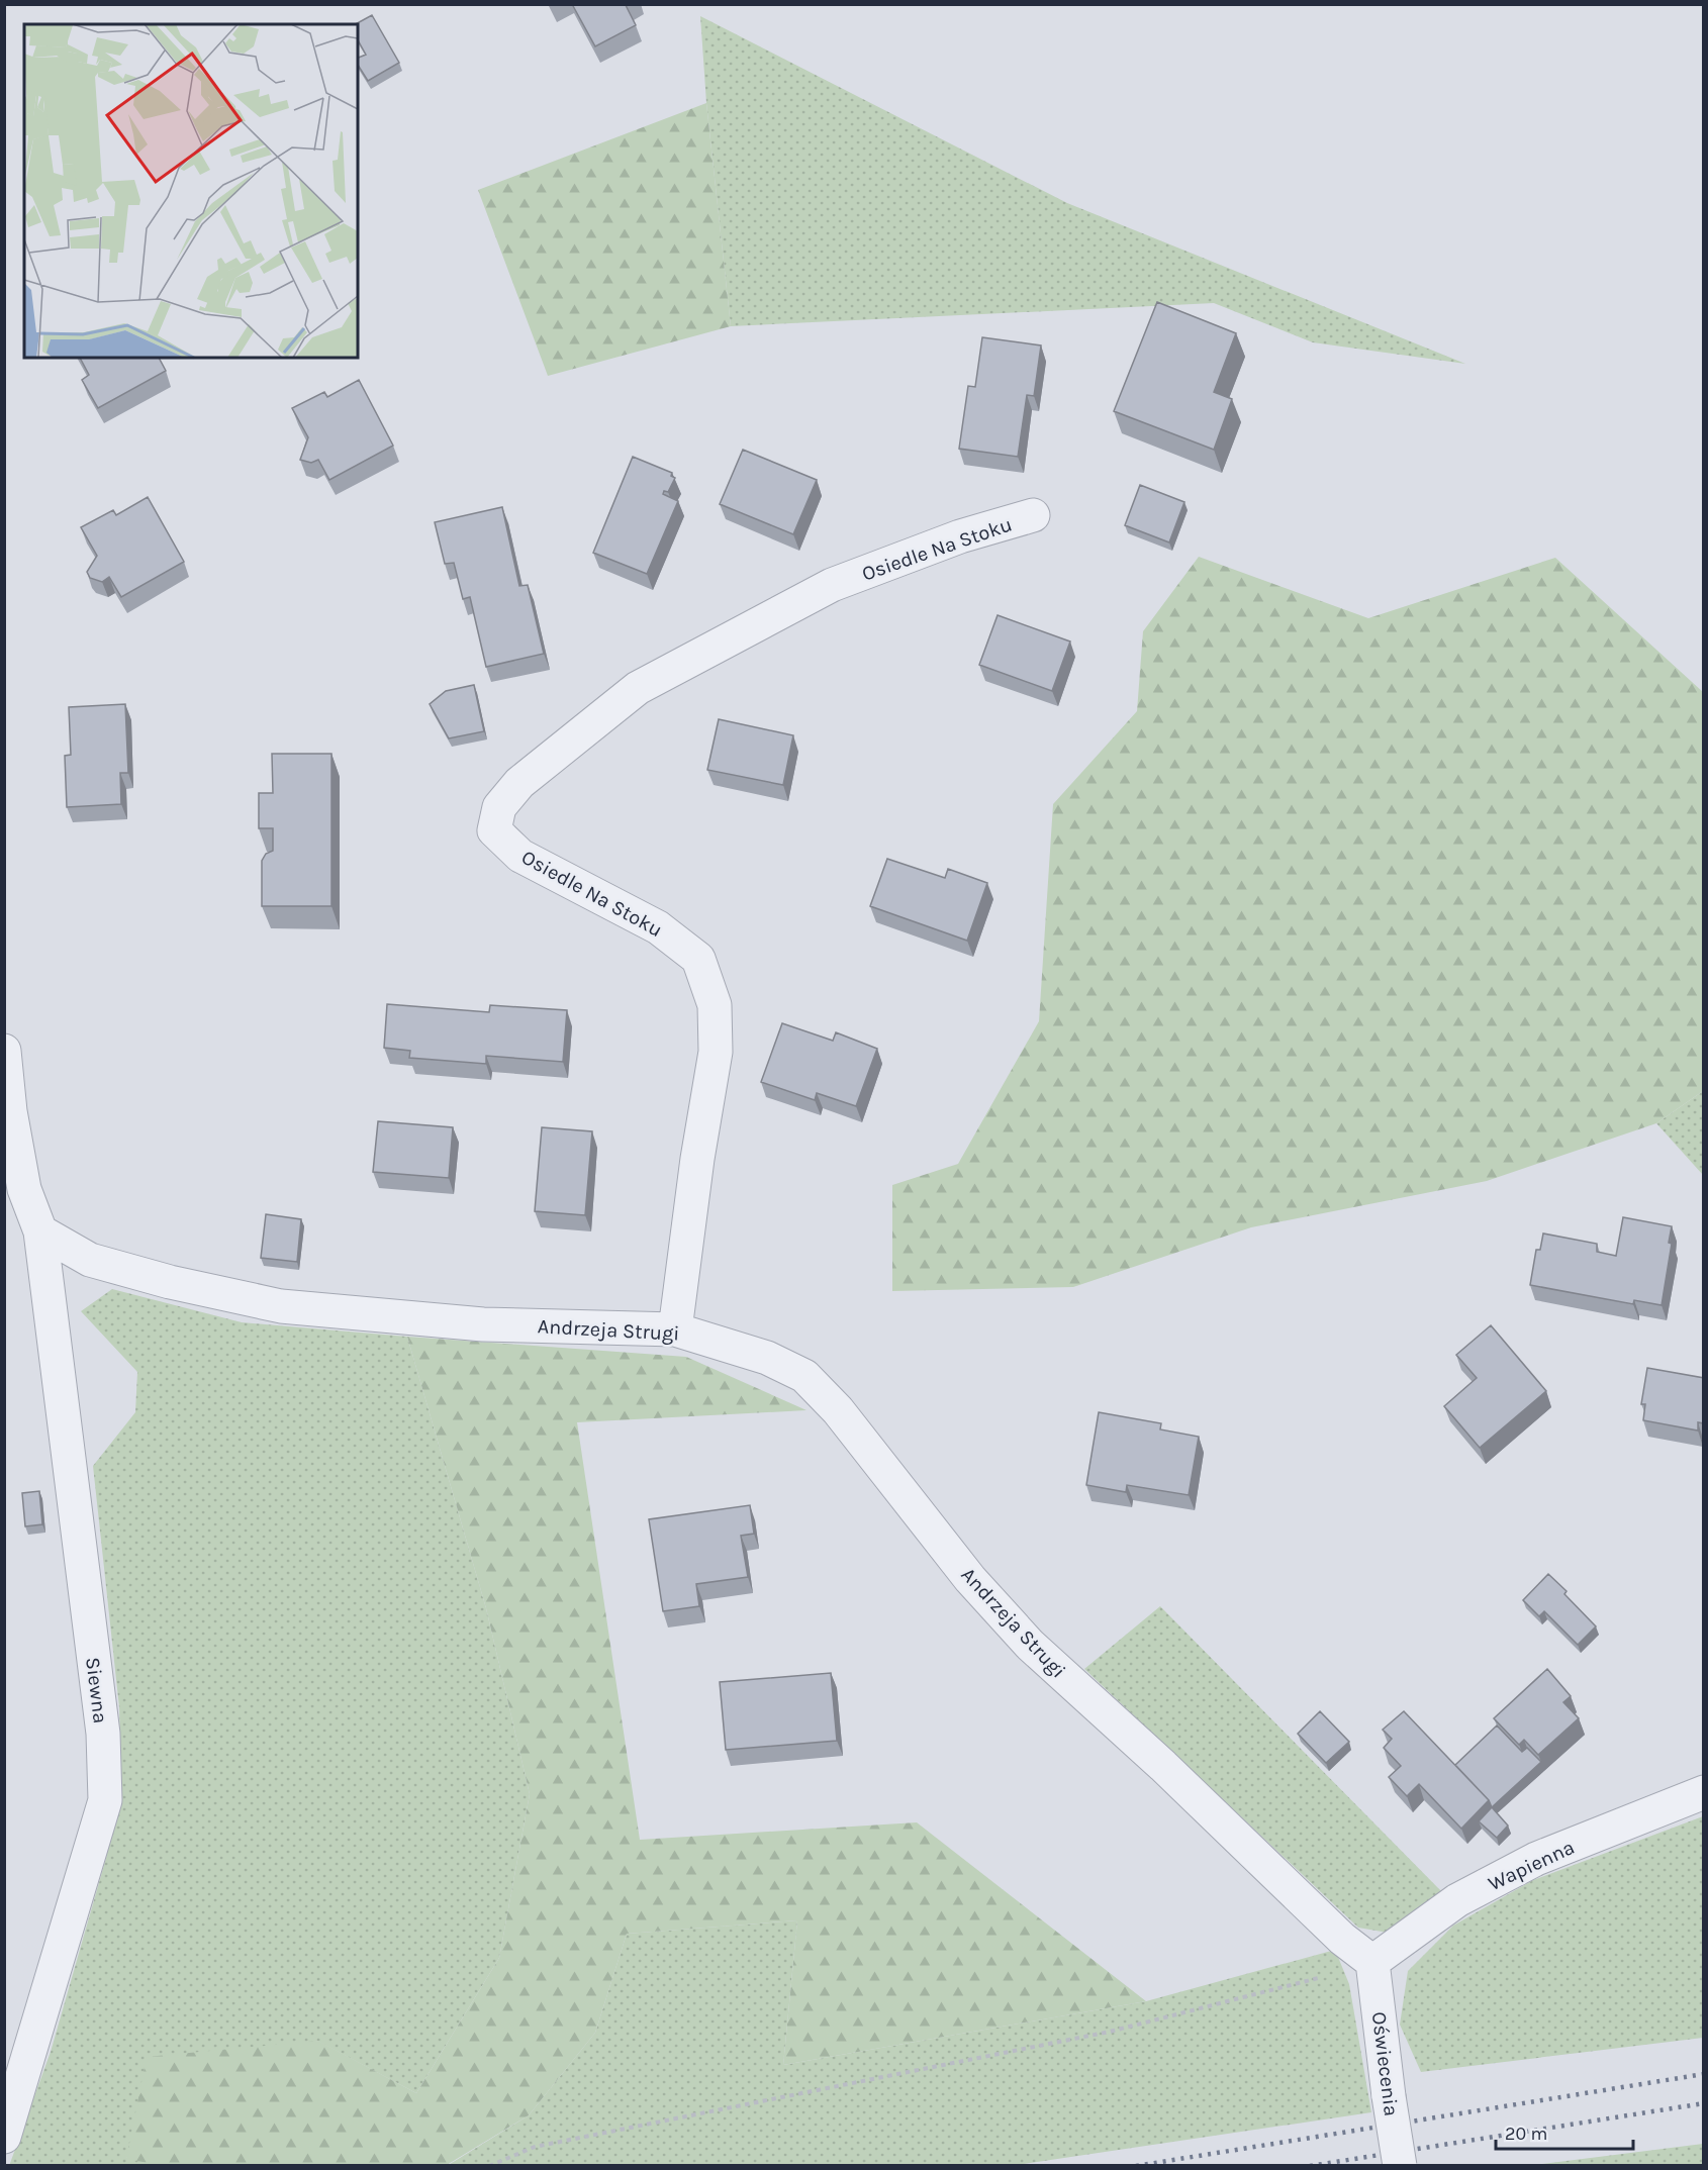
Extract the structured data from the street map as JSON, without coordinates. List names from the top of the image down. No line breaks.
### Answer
{"streets":{"street":["Osiedle Na Stoku","Andrzeja Strugi","Siewna","Wapienna","Oświecenia"]},"crossings":[["Osiedle Na Stoku","Andrzeja Strugi"],["Andrzeja Strugi","Siewna"],["Andrzeja Strugi","Wapienna"],["Andrzeja Strugi","Oświecenia"],["Wapienna","Oświecenia"]],"scale_bar":"20 m"}
